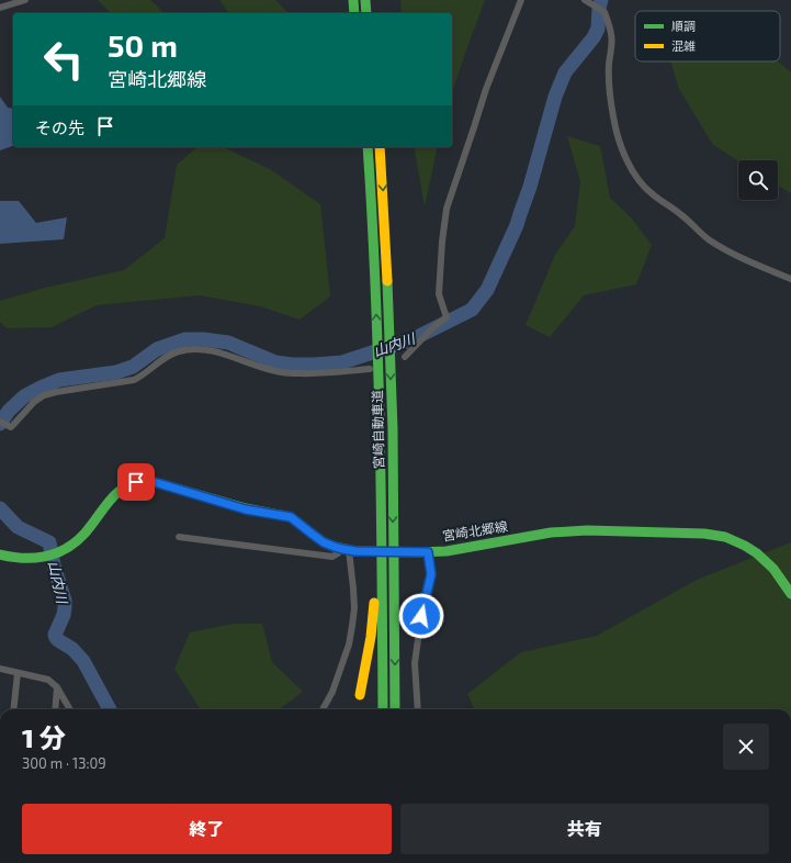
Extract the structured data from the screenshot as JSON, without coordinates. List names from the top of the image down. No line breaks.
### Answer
{"streets":{"main road":["宮崎自動車道","宮崎北郷線"]},"water":["山内川"],"legend":["順調","混雑"],"page":{"turn":["50 m","宮崎北郷線"],"then":"その先","heading":["1 分","300 m · 13:09"],"buttons":["終了","共有"]}}
